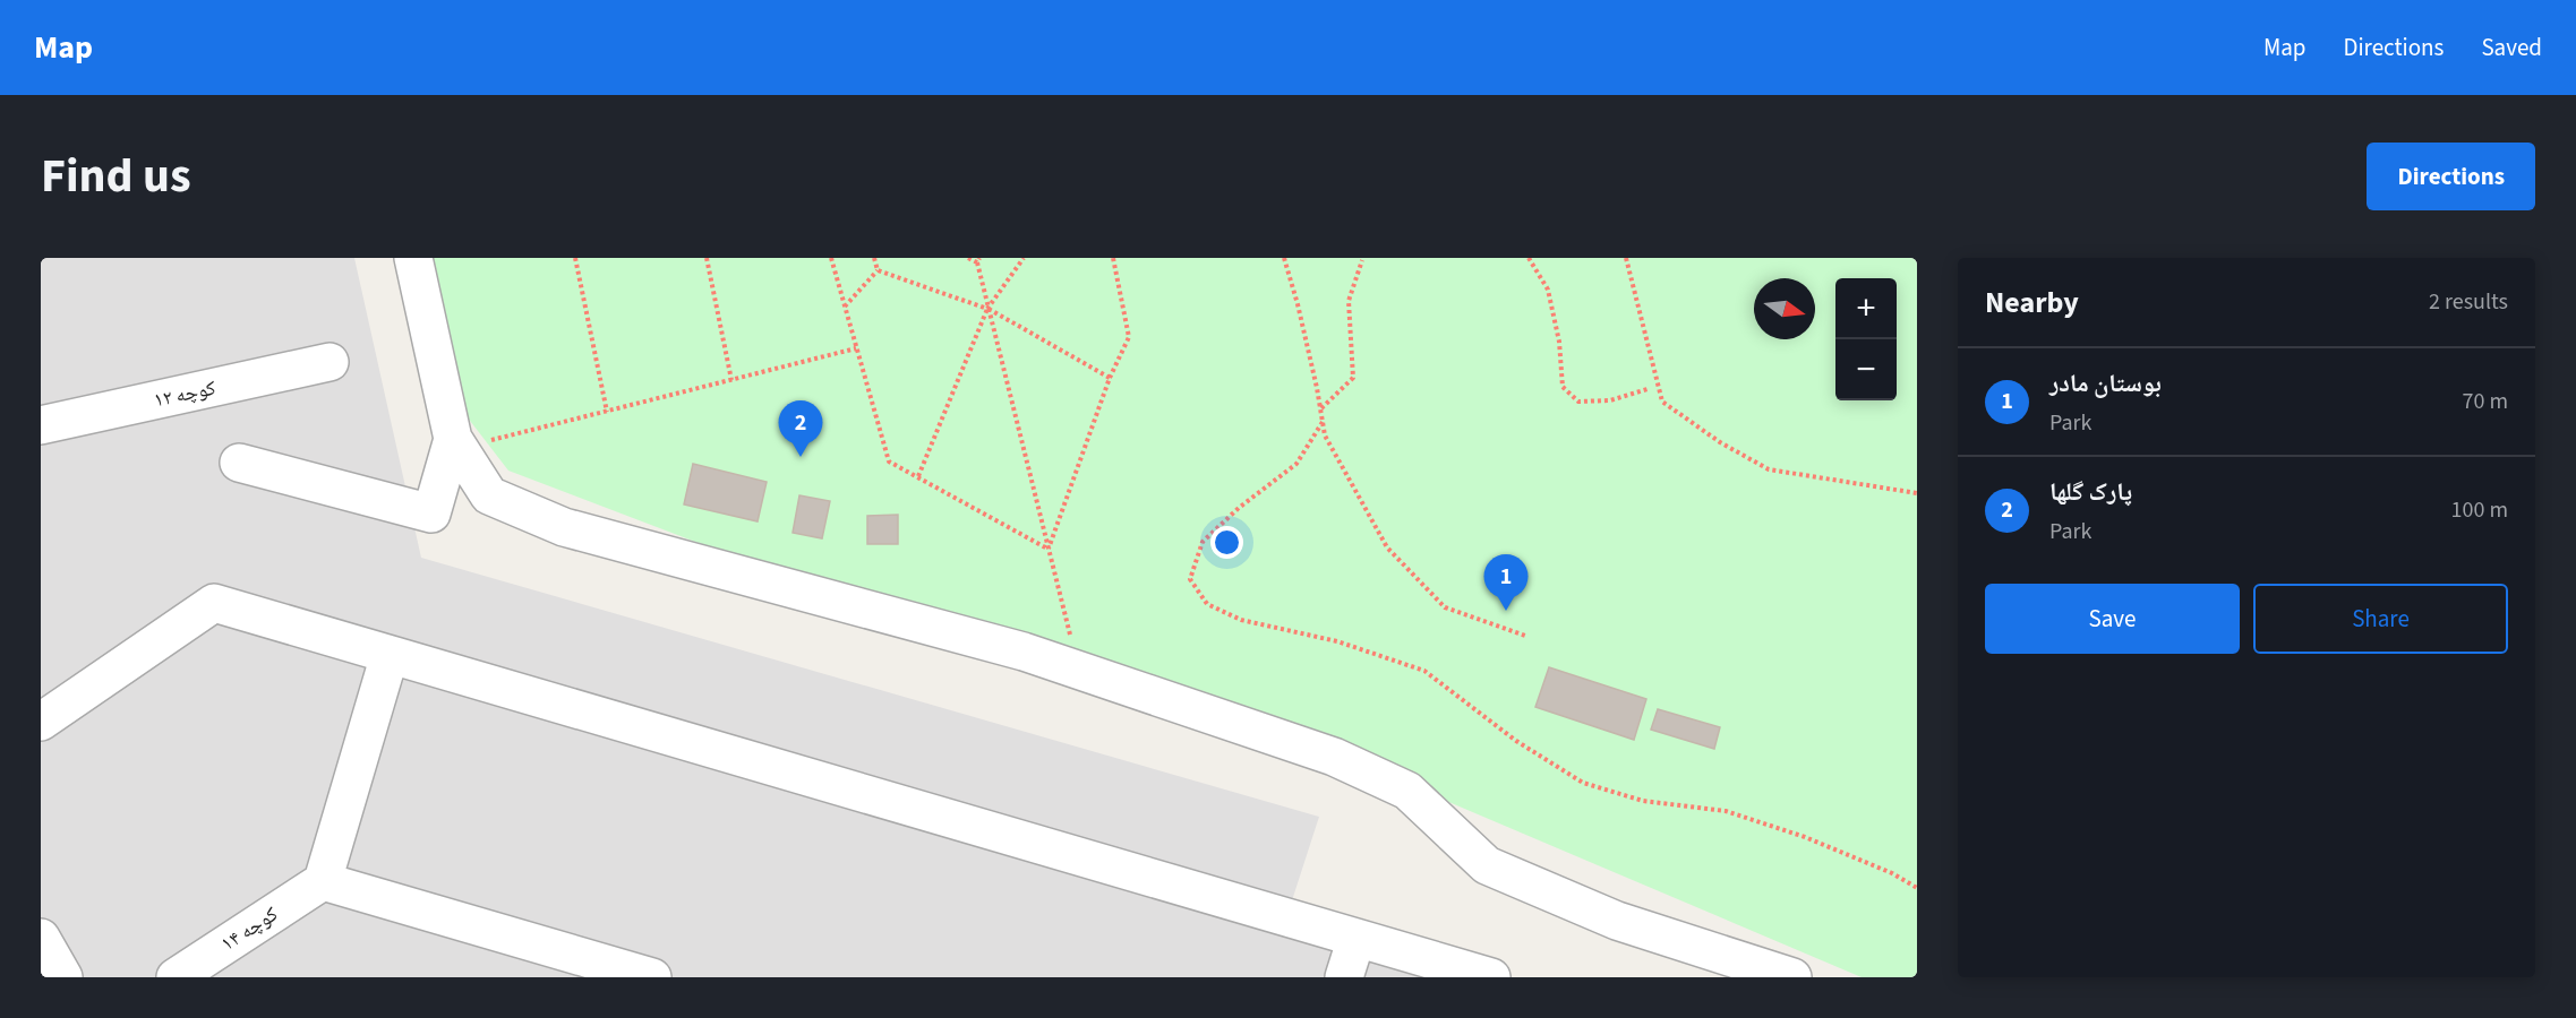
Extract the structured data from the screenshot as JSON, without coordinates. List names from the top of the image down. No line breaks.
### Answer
{"streets":{"street":["کوچه ۱۲","کوچه ۱۴"]},"north":"right","page":{"header":"Map","nav":["Map","Directions","Saved"],"title":"Find us","buttons":["Directions",["Save","Share"]],"heading":["Nearby","2 results"],"map_buttons":["+","−"],"list":[{"mark":"1","name":"بوستان مادر","note":"Park","value":"70 m"},{"mark":"2","name":"پارک گلها","note":"Park","value":"100 m"}],"pins":["2","1"]}}
